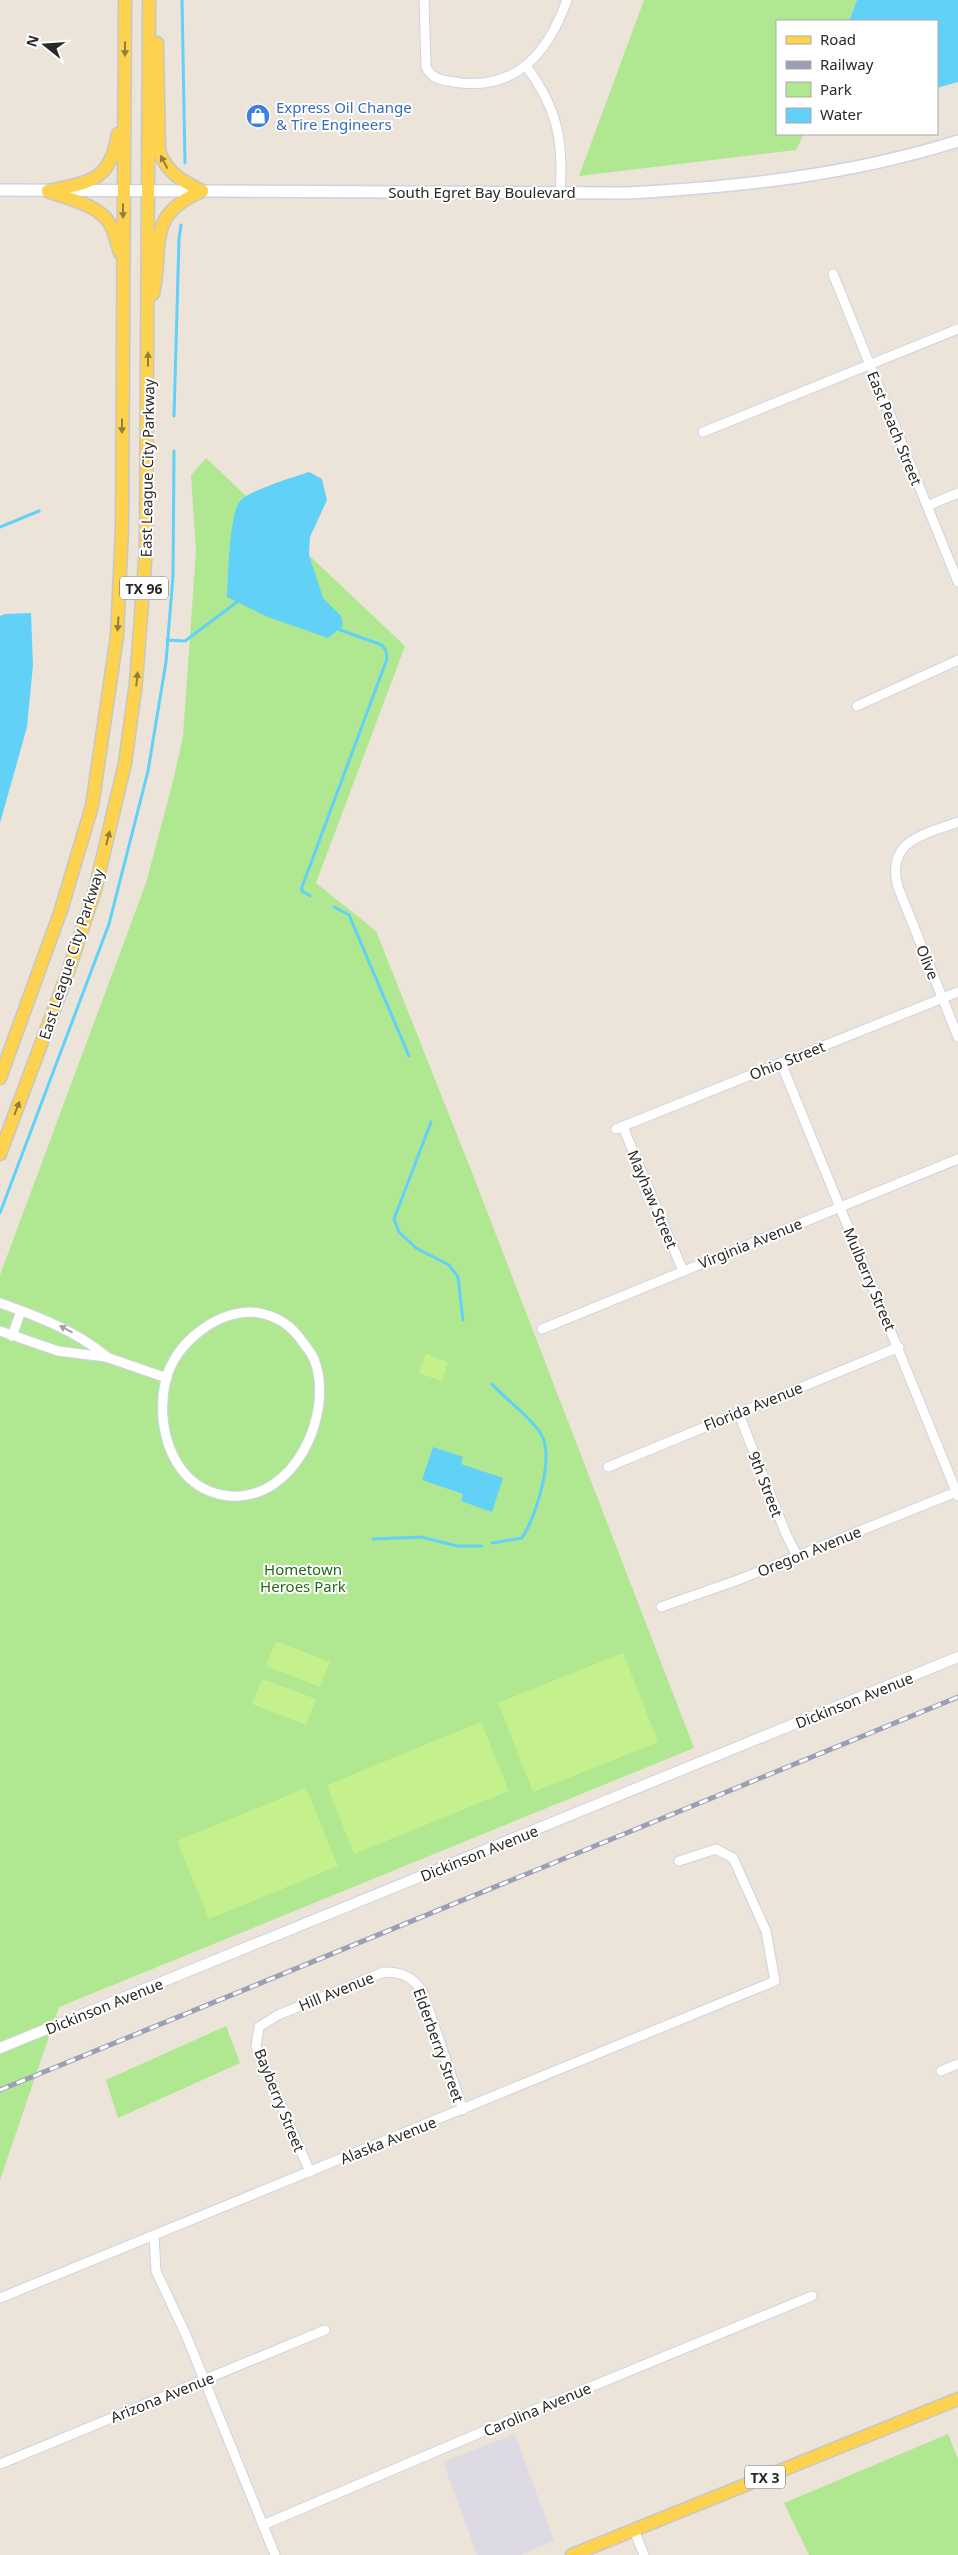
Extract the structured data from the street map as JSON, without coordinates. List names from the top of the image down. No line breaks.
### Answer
{"streets":{"main road":["South Egret Bay Boulevard","East League City Parkway","TX 96","TX 3"],"street":["East Peach Street","Olive","Ohio Street","Mayhaw Street","Virginia Avenue","Mulberry Street","Florida Avenue","9th Street","Oregon Avenue","Dickinson Avenue","Hill Avenue","Elderberry Street","Bayberry Street","Alaska Avenue","Arizona Avenue","Carolina Avenue"]},"crossings":[["South Egret Bay Boulevard","East League City Parkway"],["Olive","Ohio Street"],["Ohio Street","Mayhaw Street"],["Ohio Street","Mulberry Street"],["Mayhaw Street","Virginia Avenue"],["Virginia Avenue","Mulberry Street"],["Mulberry Street","Florida Avenue"],["Mulberry Street","Oregon Avenue"],["Florida Avenue","9th Street"],["9th Street","Oregon Avenue"],["Hill Avenue","Elderberry Street"],["Hill Avenue","Bayberry Street"],["Elderberry Street","Alaska Avenue"],["Bayberry Street","Alaska Avenue"]],"parks":["Hometown Heroes Park"],"places":{"shop":["Express Oil Change & Tire Engineers"]},"legend":["Road","Railway","Park","Water"],"north":"left"}
